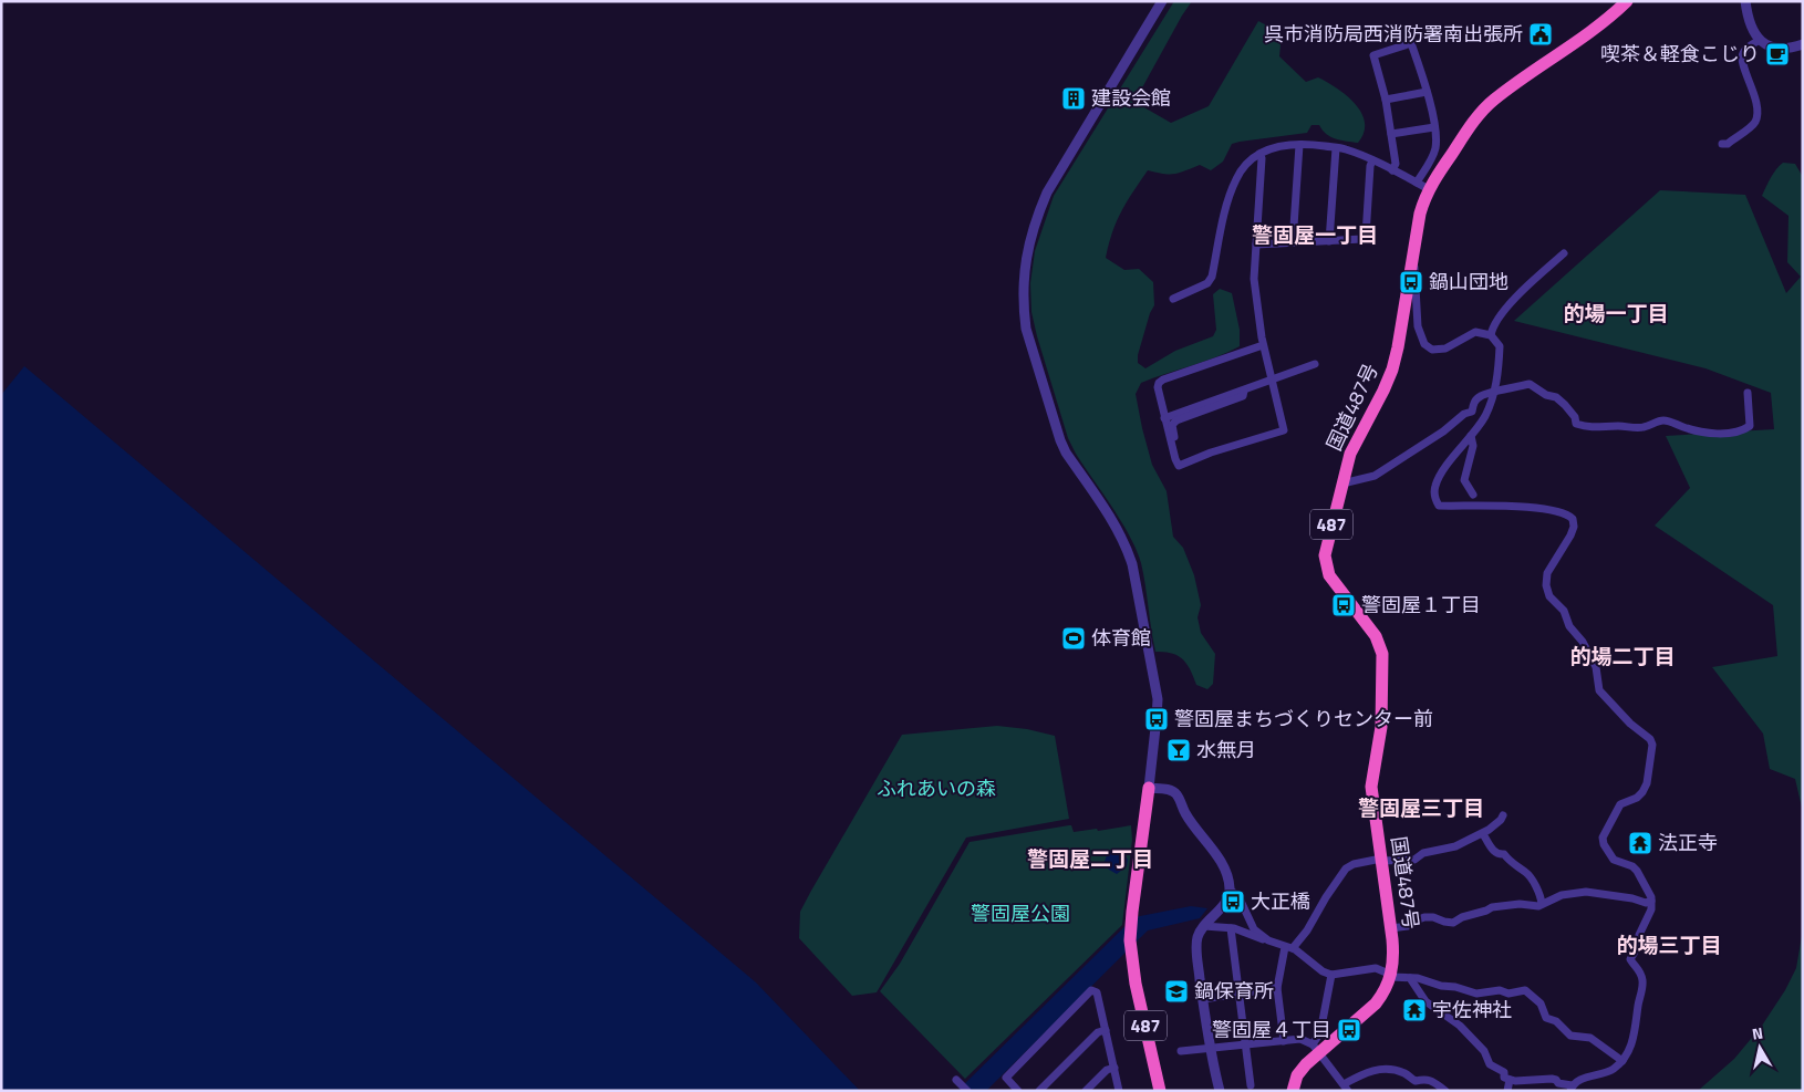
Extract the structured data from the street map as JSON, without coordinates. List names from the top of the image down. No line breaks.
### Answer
{"streets":{"highway":["国道487号","487"]},"districts":["警固屋一丁目","的場一丁目","的場二丁目","警固屋三丁目","警固屋二丁目","的場三丁目"],"parks":["ふれあいの森","警固屋公園"],"places":{"public building":["呉市消防局西消防署南出張所"],"cafe":["喫茶＆軽食こじり"],"building":["建設会館"],"bus stop":["鍋山団地","警固屋１丁目","警固屋まちづくりセンター前","大正橋","警固屋４丁目"],"sports":["体育館"],"bar":["水無月"],"temple":["法正寺","宇佐神社"],"school or university":["鍋保育所"]},"north":"top"}
